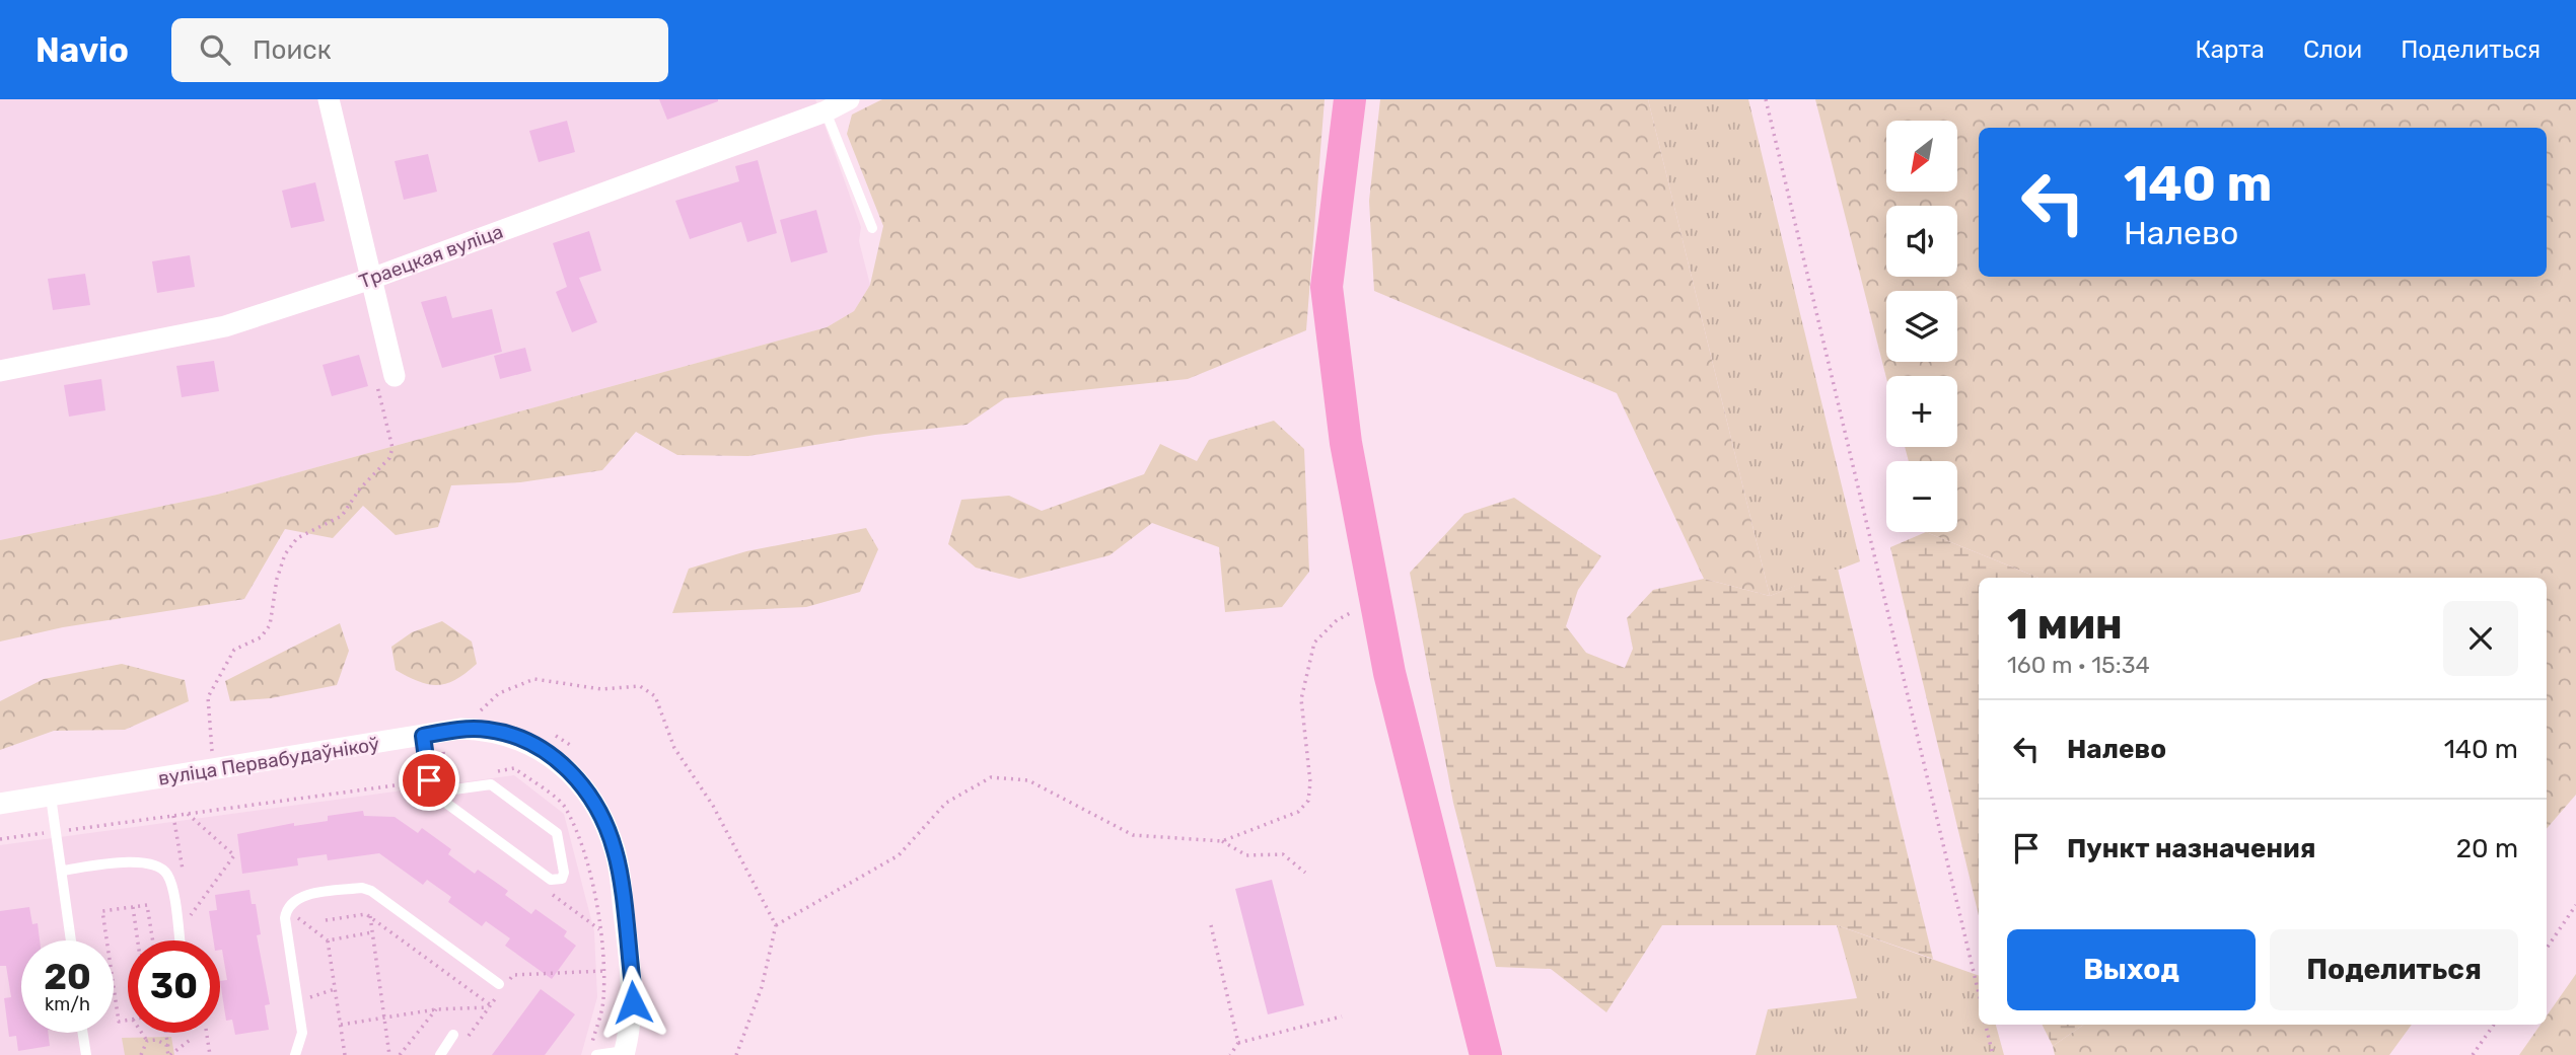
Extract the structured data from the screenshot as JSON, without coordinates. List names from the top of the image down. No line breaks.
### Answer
{"streets":{"street":["Траецкая вуліца","вуліца Первабудаўнікоў"]},"north":"bottom left","page":{"header":"Navio","search":"Поиск","nav":["Карта","Слои","Поделиться"],"map_buttons":["+","−"],"turn":["140 m","Налево"],"heading":["1 мин","160 m · 15:34"],"list":[{"name":"Налево","value":"140 m"},{"name":"Пункт назначения","value":"20 m"}],"buttons":["Выход","Поделиться"],"speed":"20 km/h","limit":"30"}}
